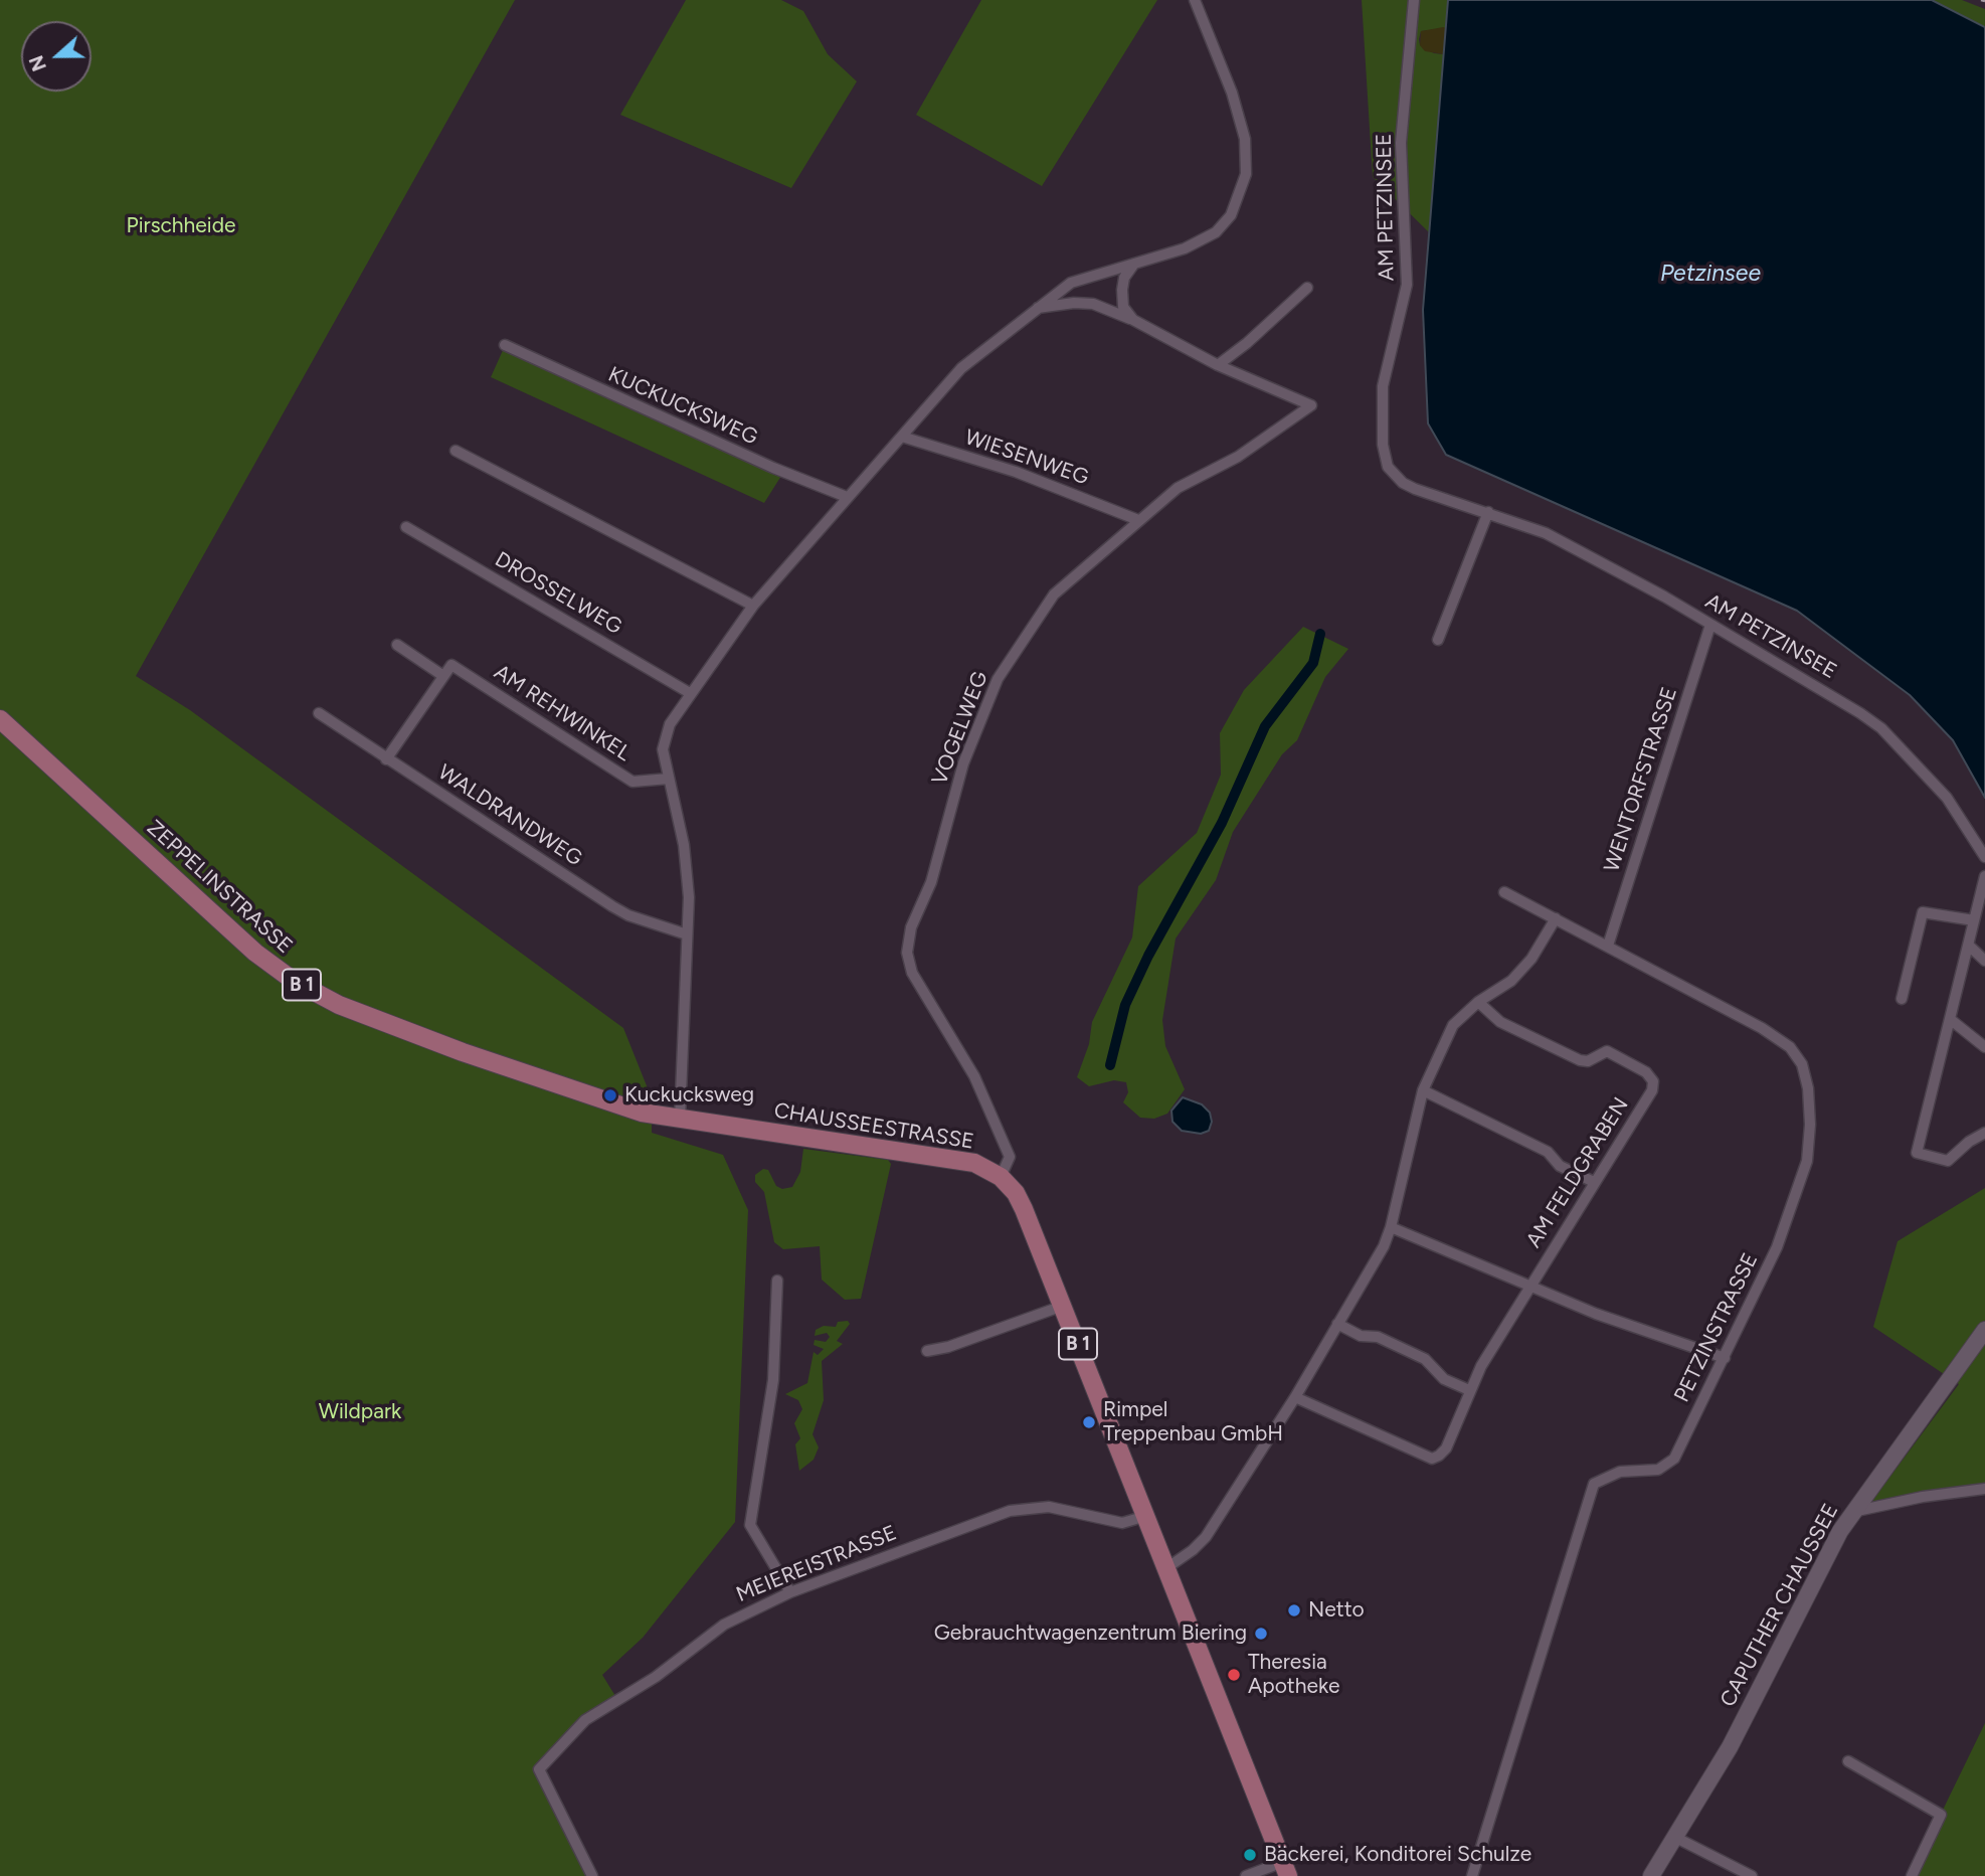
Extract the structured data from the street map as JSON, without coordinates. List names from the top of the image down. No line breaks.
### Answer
{"streets":{"main road":["ZEPPELINSTRASSE","B 1","CHAUSSEESTRASSE"],"street":["AM PETZINSEE","KUCKUCKSWEG","WIESENWEG","DROSSELWEG","AM REHWINKEL","VOGELWEG","WENTORFSTRASSE","WALDRANDWEG","AM FELDGRABEN","PETZINSTRASSE","MEIEREISTRASSE","CAPUTHER CHAUSSEE"]},"crossings":[["AM PETZINSEE","WENTORFSTRASSE"],["WIESENWEG","VOGELWEG"],["VOGELWEG","CHAUSSEESTRASSE"],["WENTORFSTRASSE","PETZINSTRASSE"],["ZEPPELINSTRASSE","CHAUSSEESTRASSE"],["B 1","CHAUSSEESTRASSE"],["B 1","MEIEREISTRASSE"],["CHAUSSEESTRASSE","MEIEREISTRASSE"]],"water":["Petzinsee"],"parks":["Pirschheide","Wildpark"],"places":["Kuckucksweg","Rimpel Treppenbau GmbH","Netto","Gebrauchtwagenzentrum Biering","Theresia Apotheke","Bäckerei, Konditorei Schulze"],"north":"left"}
